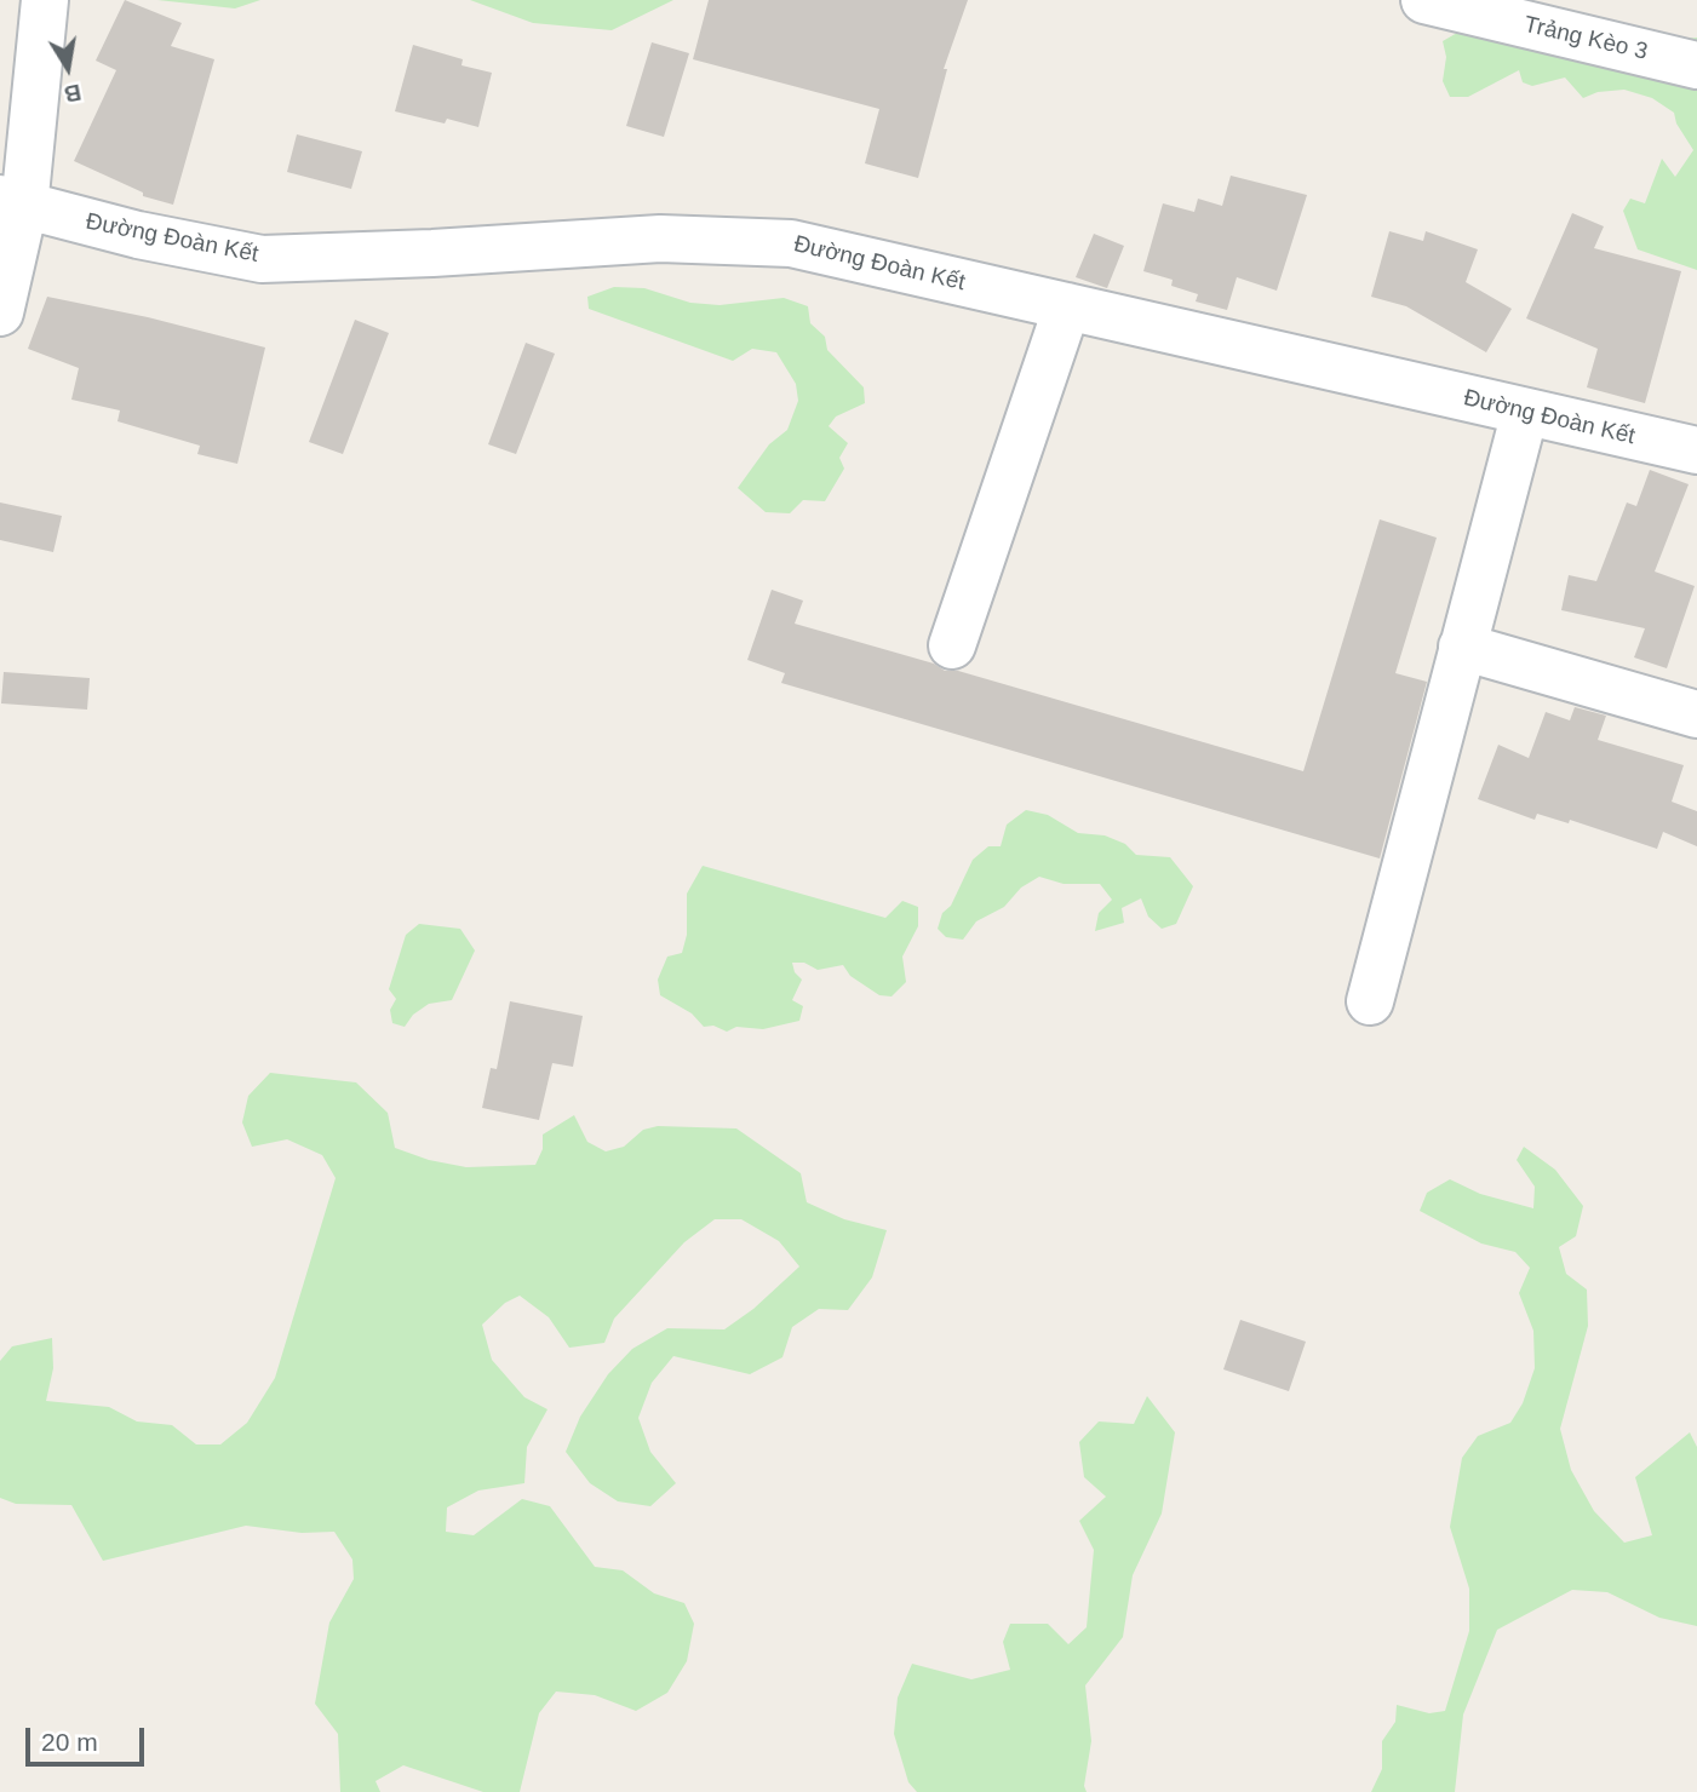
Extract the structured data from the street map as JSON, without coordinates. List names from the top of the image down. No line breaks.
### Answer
{"streets":{"street":["Trảng Kèo 3","Đường Đoàn Kết"]},"scale_bar":"20 m","north":"bottom"}
